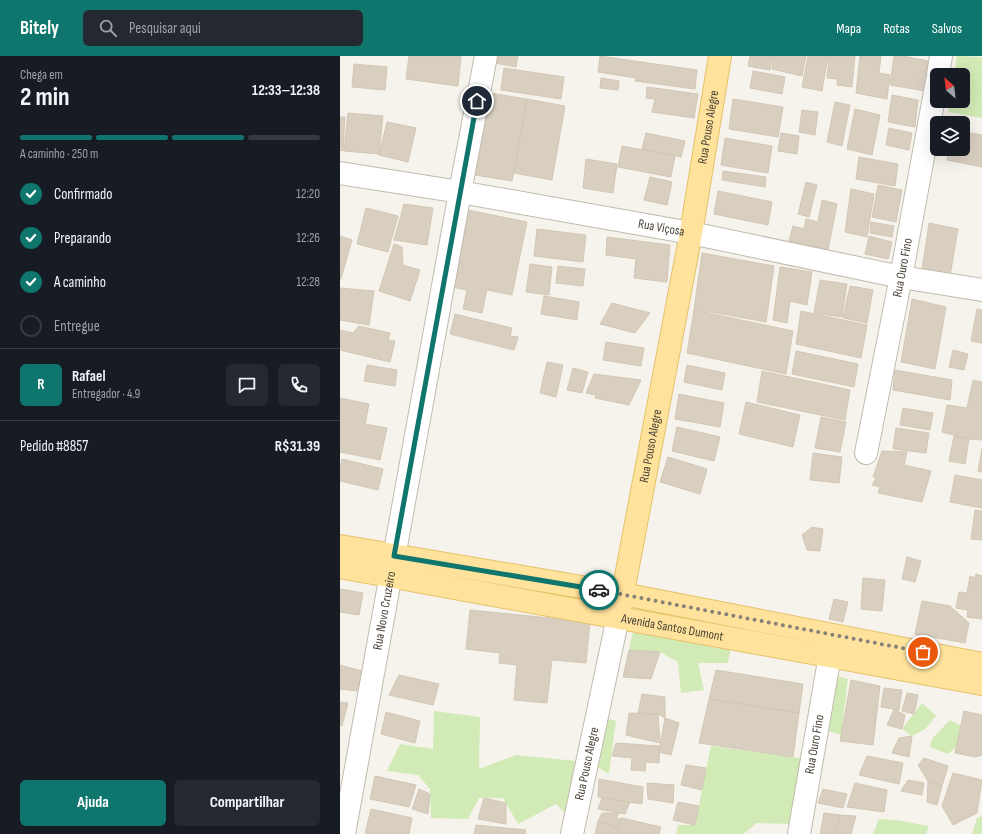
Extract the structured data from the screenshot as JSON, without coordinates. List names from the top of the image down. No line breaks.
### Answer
{"streets":{"main road":["Rua Pouso Alegre","Avenida Santos Dumont"],"street":["Rua Viçosa","Rua Ouro Fino","Rua Novo Cruzeiro"]},"crossings":[["Rua Pouso Alegre","Rua Viçosa"],["Rua Pouso Alegre","Avenida Santos Dumont"],["Rua Viçosa","Rua Ouro Fino"],["Rua Viçosa","Rua Novo Cruzeiro"],["Rua Ouro Fino","Avenida Santos Dumont"],["Rua Novo Cruzeiro","Avenida Santos Dumont"]],"north":"top left","page":{"header":"Bitely","search":"Pesquisar aqui","nav":["Mapa","Rotas","Salvos"],"heading":["2 min","Chega em","12:33–12:38"],"panel":["Rafael","Entregador · 4.9","Pedido #8857","R$31.39"],"bar":"A caminho · 250 m","list":[["Confirmado","12:20"],["Preparando","12:26"],["A caminho","12:28"],"Entregue"],"round":"R","buttons":["Ajuda","Compartilhar"]}}
